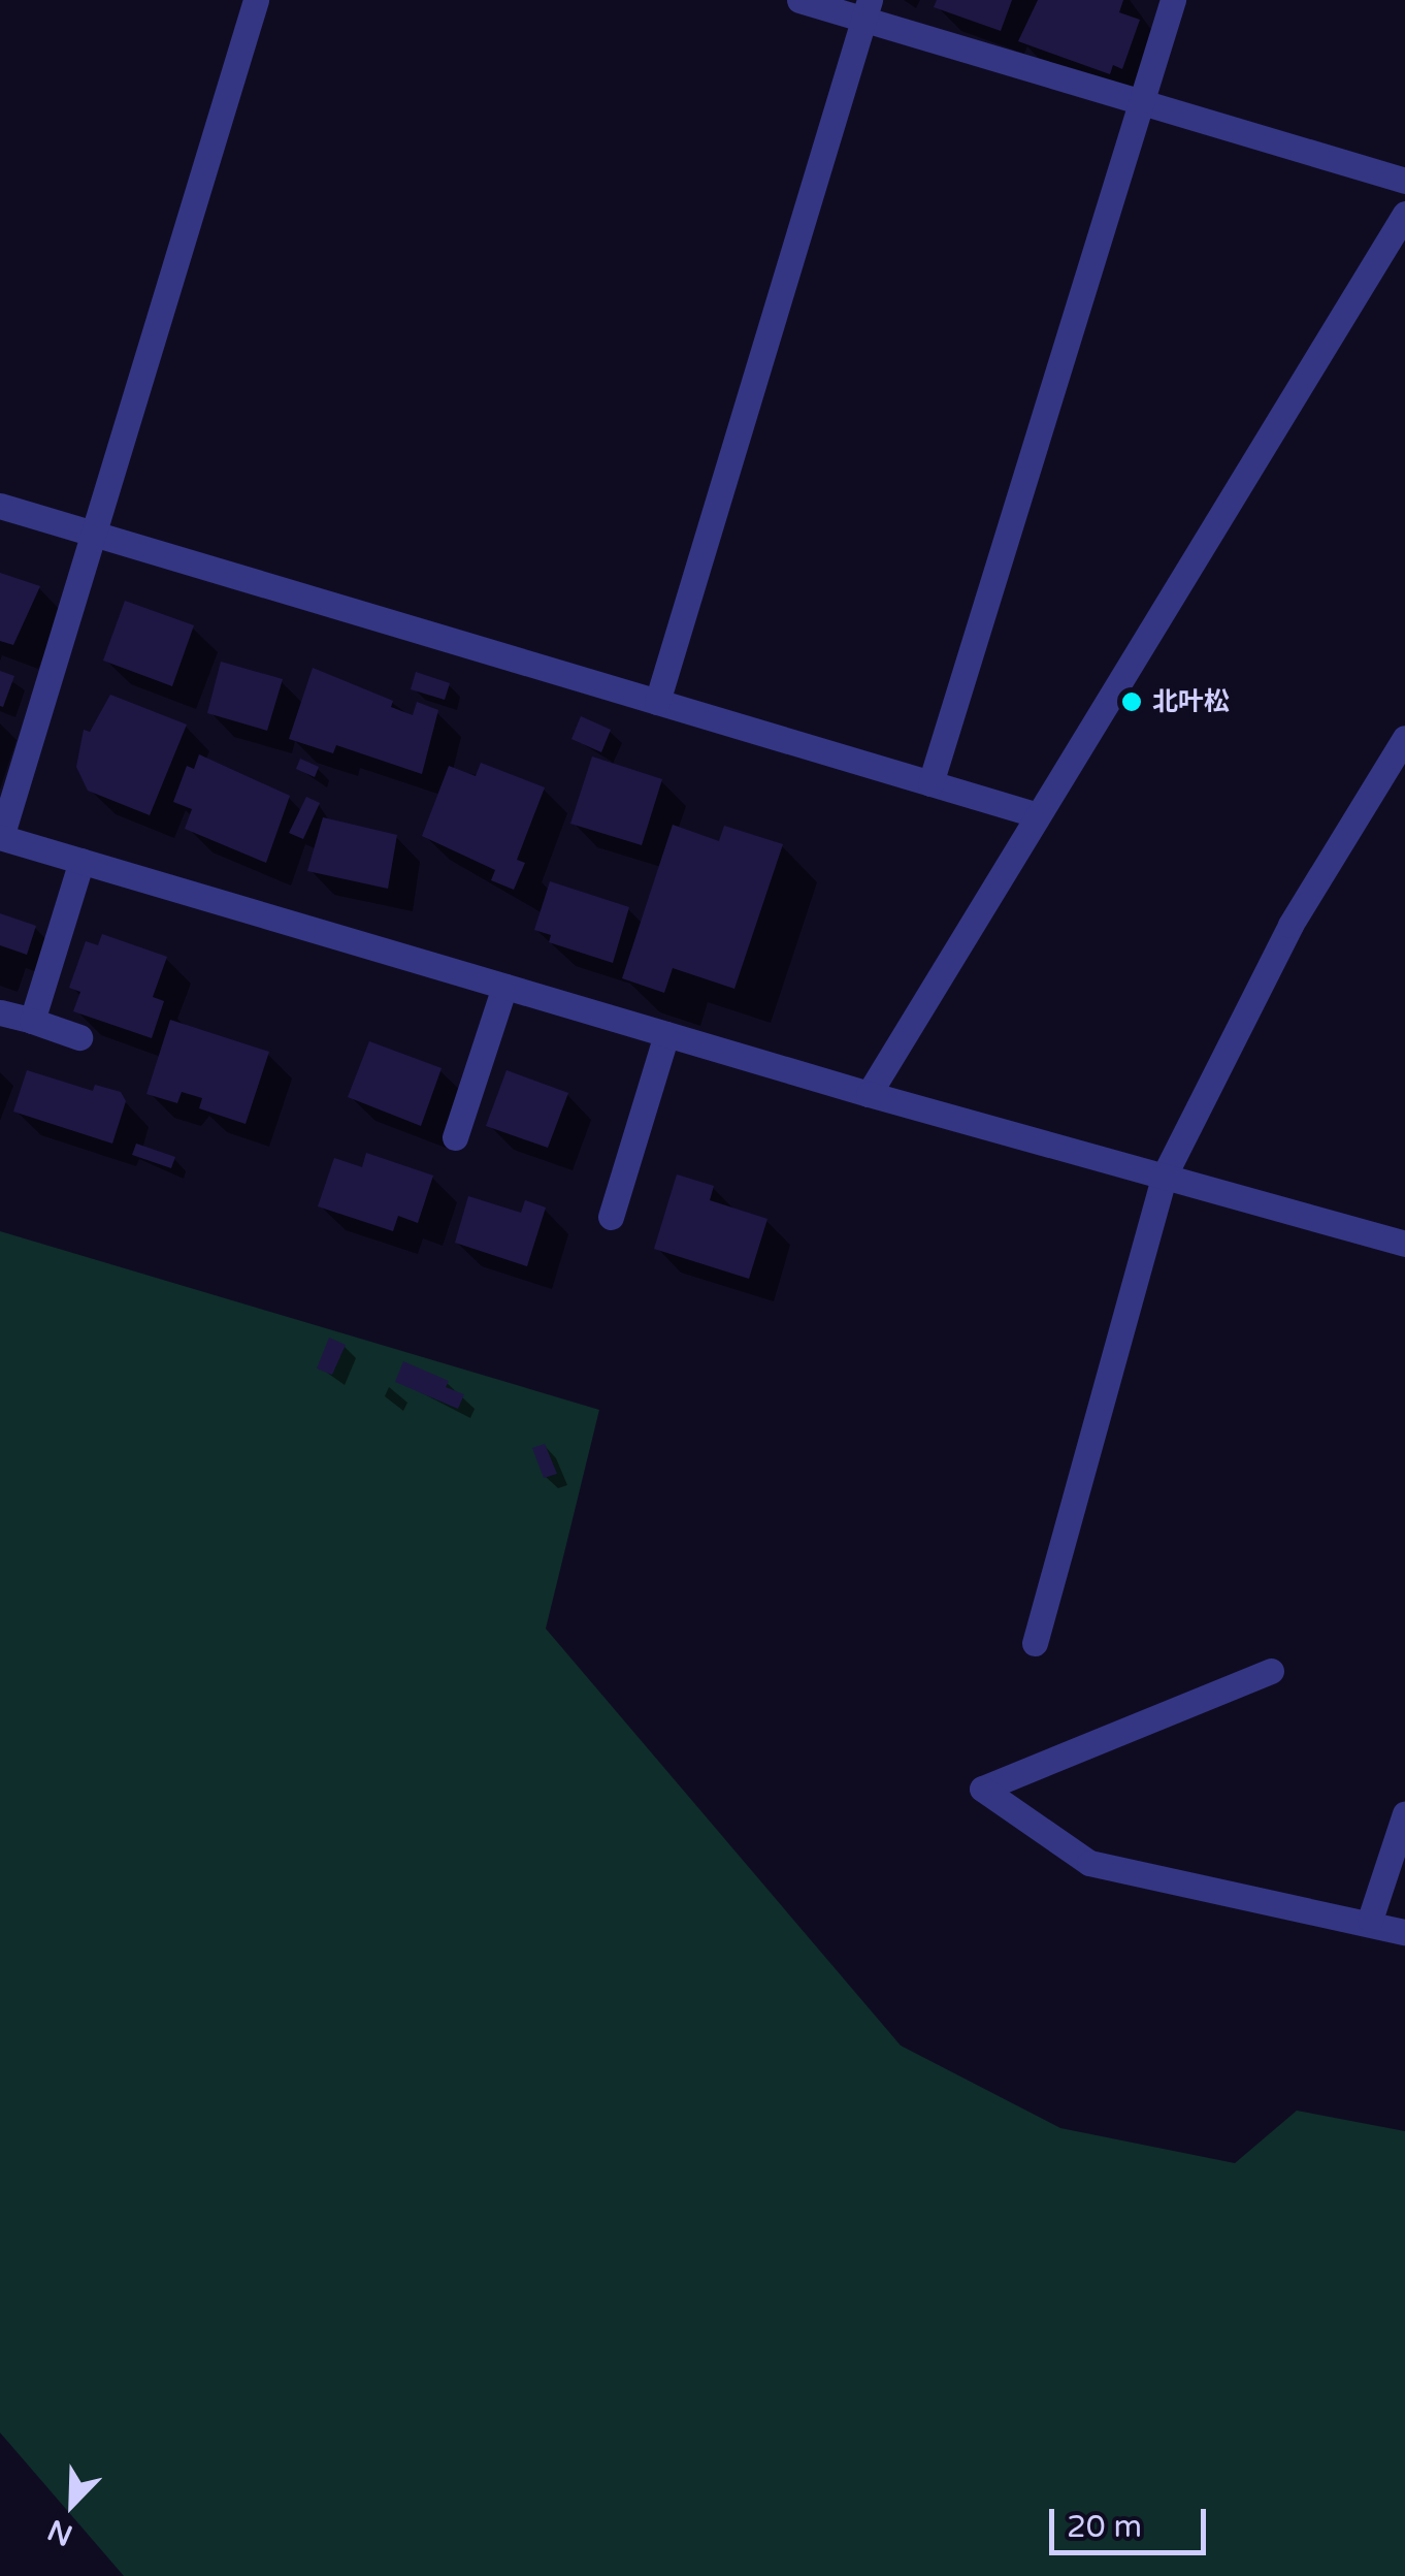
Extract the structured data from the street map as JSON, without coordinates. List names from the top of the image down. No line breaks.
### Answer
{"places":["北叶松"],"scale_bar":"20 m","north":"bottom left"}
